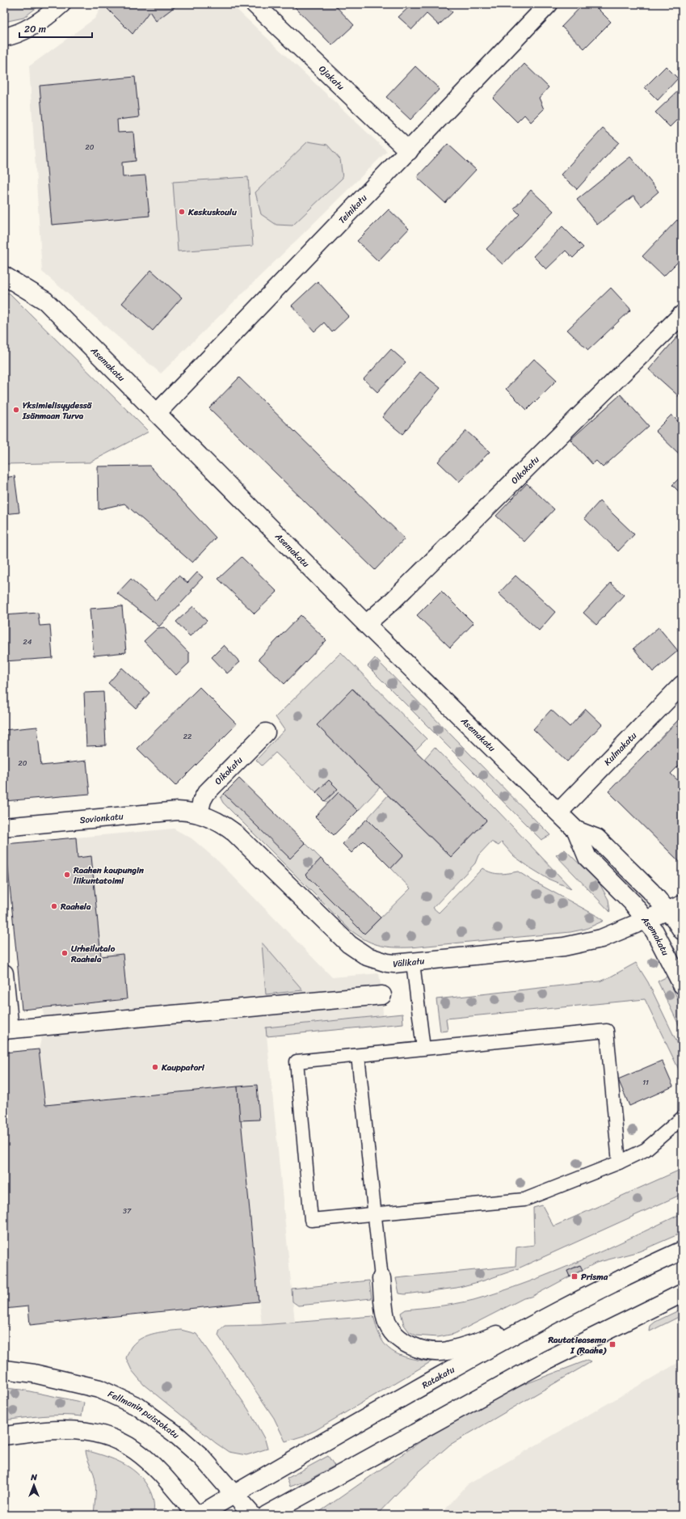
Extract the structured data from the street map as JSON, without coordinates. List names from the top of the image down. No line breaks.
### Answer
{"streets":{"street":["Ojakatu","Teinikatu","Asemakatu","Oikokatu","Kulmakatu","Sovionkatu","Välikatu","Ratakatu","Fellmanin puistokatu"]},"crossings":[["Ojakatu","Teinikatu"],["Teinikatu","Asemakatu"],["Asemakatu","Oikokatu"],["Asemakatu","Kulmakatu"],["Asemakatu","Välikatu"],["Oikokatu","Sovionkatu"],["Oikokatu","Välikatu"],["Sovionkatu","Välikatu"],["Ratakatu","Fellmanin puistokatu"]],"places":{"other":["Keskuskoulu","Yksimielisyydessä Isänmaan Turva","Raahen kaupungin liikuntatoimi","Raahela","Urheilutalo Raahela","Kauppatori"],"transit":["Prisma","Rautatieasema I (Raahe)"]},"house_numbers":["20","24","22","20","11","37"],"scale_bar":"20 m","north":"top"}
